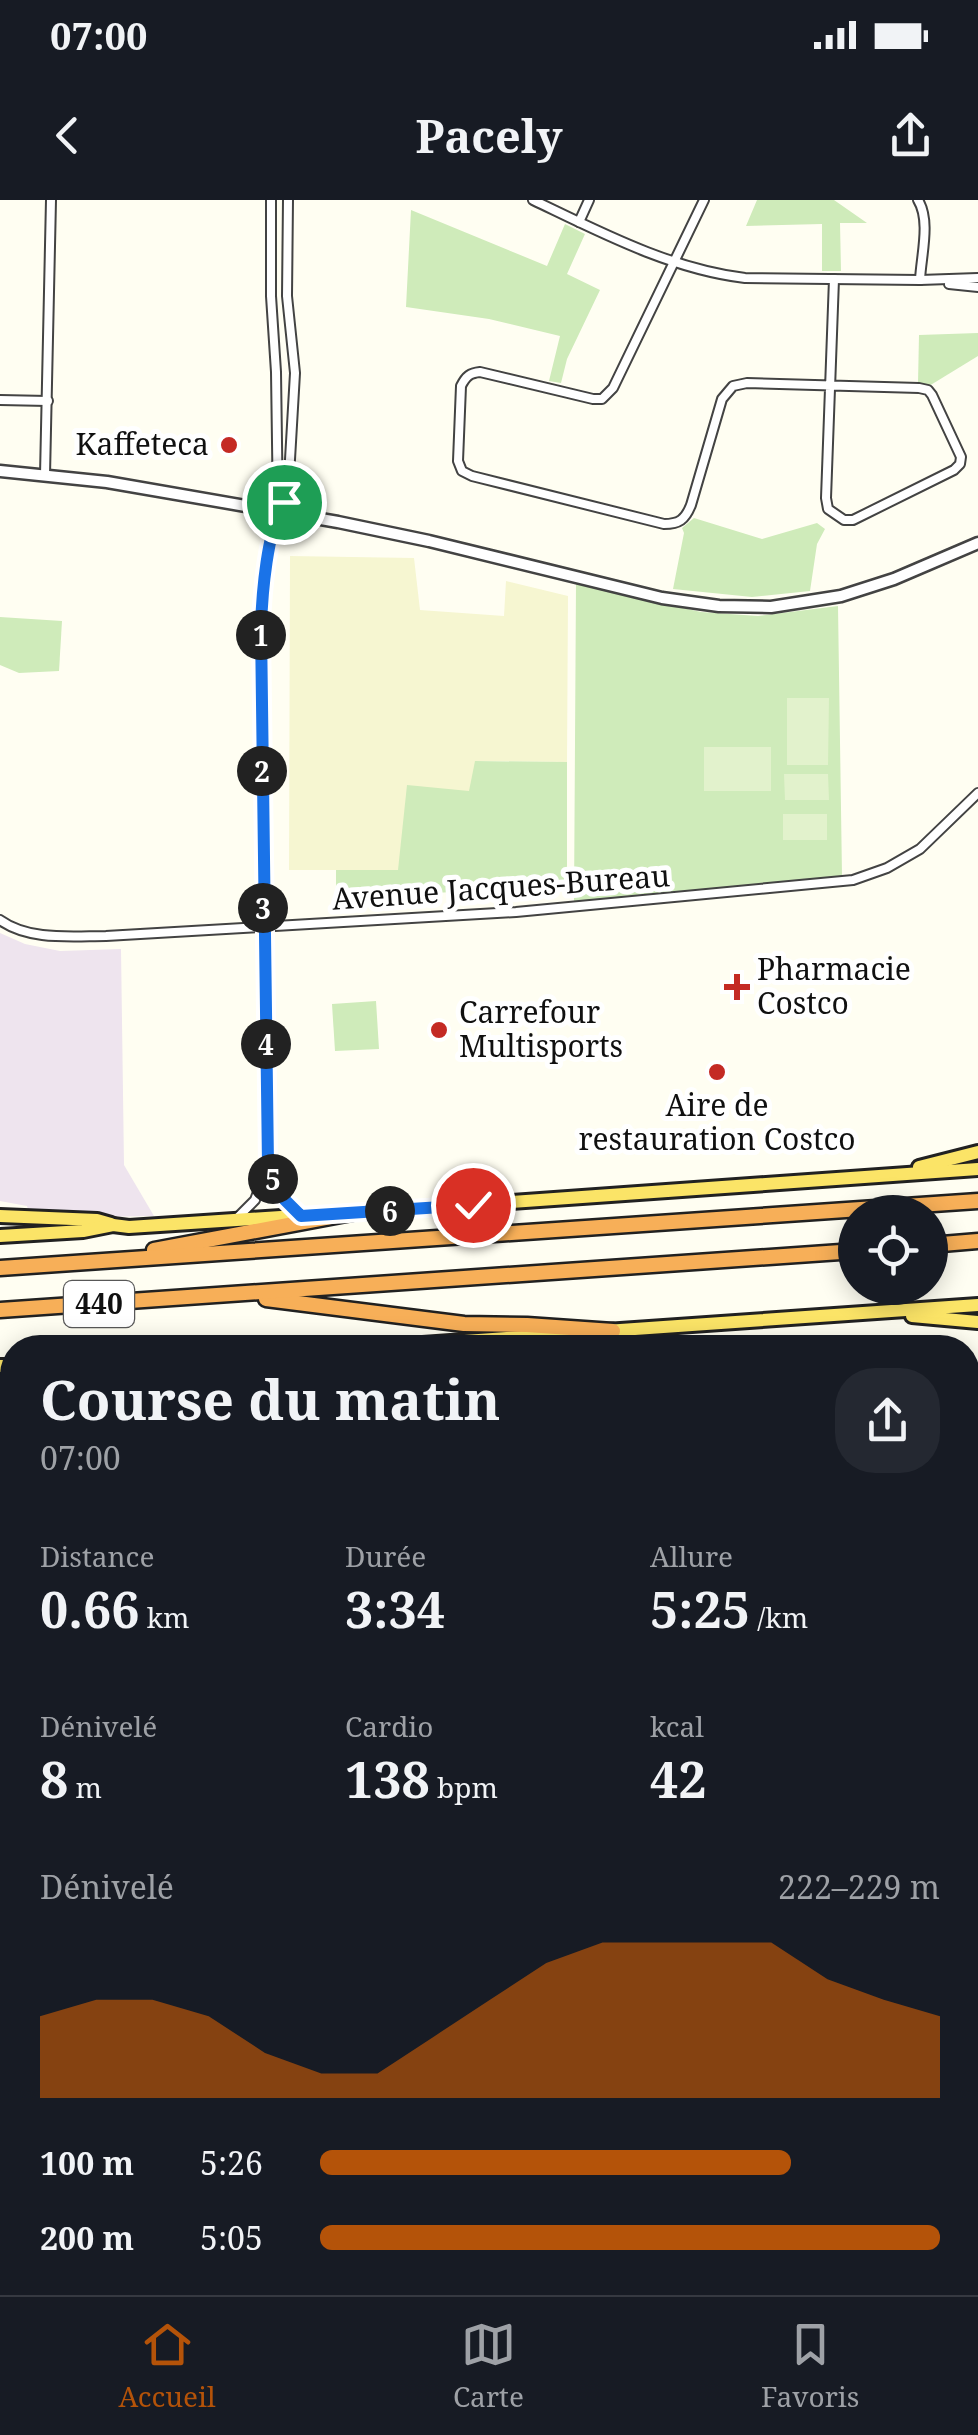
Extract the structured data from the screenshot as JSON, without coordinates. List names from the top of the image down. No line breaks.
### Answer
{"streets":{"highway":["440"],"street":["Avenue Jacques-Bureau"]},"places":{"other":["Kaffeteca","Carrefour Multisports","Aire de restauration Costco"],"health":["Pharmacie Costco"]},"page":{"status":"07:00","header":"Pacely","pins":["1","2","3","4","5","6"],"heading":["Course du matin","07:00"],"stats":[["Distance","0.66 km"],["Durée","3:34"],["Allure","5:25 /km"],["Dénivelé","8 m"],["Cardio","138 bpm"],["kcal","42"]],"chart":["Dénivelé","222–229 m"],"list":[{"name":"100 m","note":"5:26"},{"name":"200 m","note":"5:05"}],"tabs":["Accueil","Carte","Favoris"]}}
